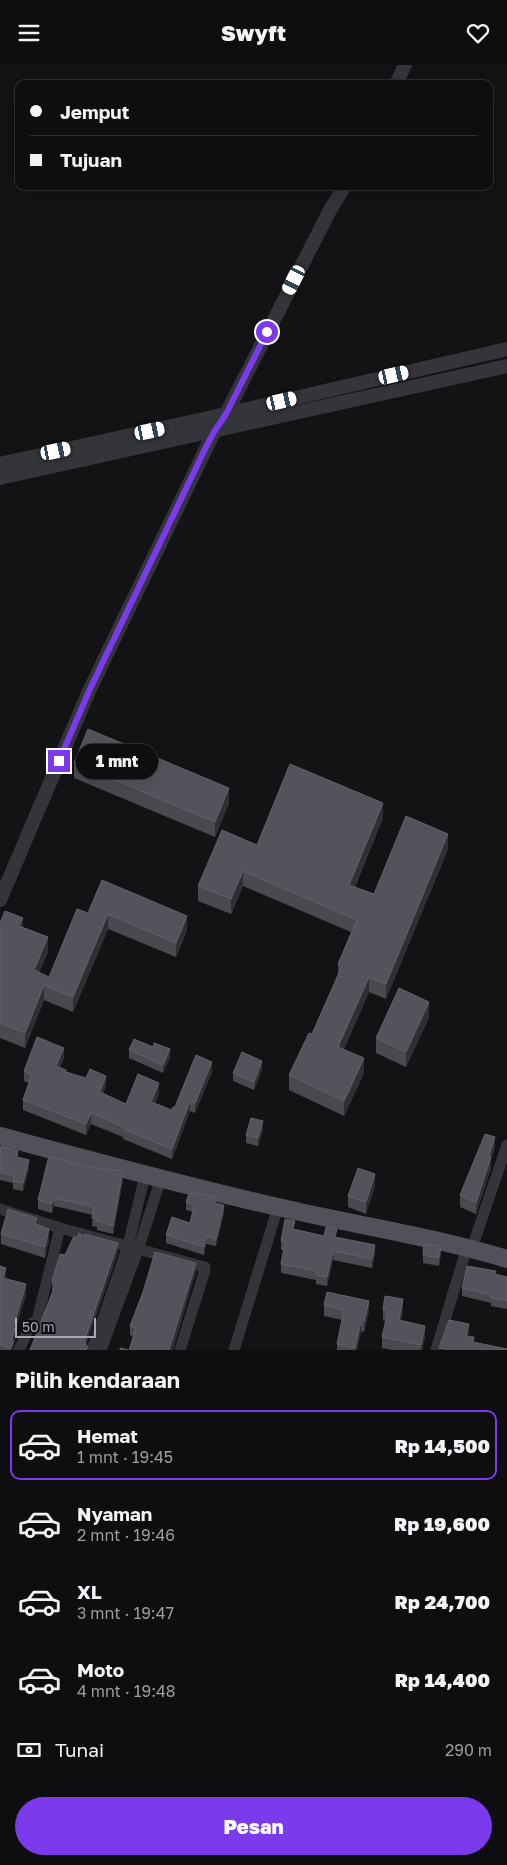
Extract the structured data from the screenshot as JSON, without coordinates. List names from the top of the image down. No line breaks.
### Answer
{"scale_bar":"50 m","page":{"header":"Swyft","banner":["Jemput","Tujuan"],"bubble":"1 mnt","scale":"50 m","heading":"Pilih kendaraan","list":[{"name":"Hemat","note":"1 mnt · 19:45","value":"Rp 14,500"},{"name":"Nyaman","note":"2 mnt · 19:46","value":"Rp 19,600"},{"name":"XL","note":"3 mnt · 19:47","value":"Rp 24,700"},{"name":"Moto","note":"4 mnt · 19:48","value":"Rp 14,400"}],"pay":["Tunai","290 m"],"buttons":"Pesan"}}
